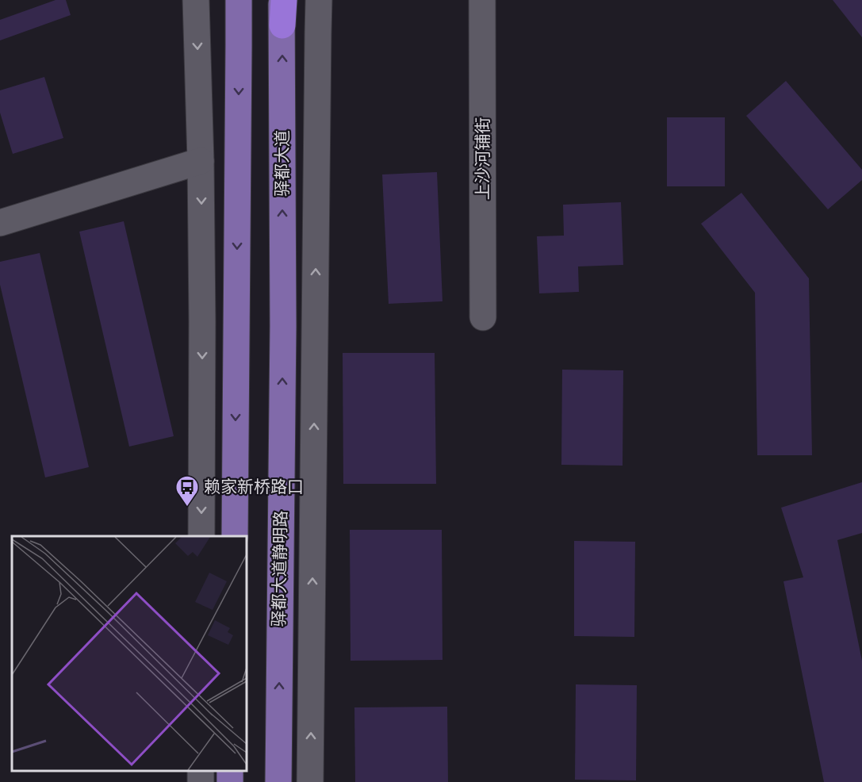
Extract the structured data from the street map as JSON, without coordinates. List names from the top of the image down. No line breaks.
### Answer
{"streets":{"main road":["驿都大道","驿都大道静明路"],"street":["上沙河铺街"]},"crossings":[["驿都大道","驿都大道静明路"]],"places":{"bus stop":["赖家新桥路口"]}}
